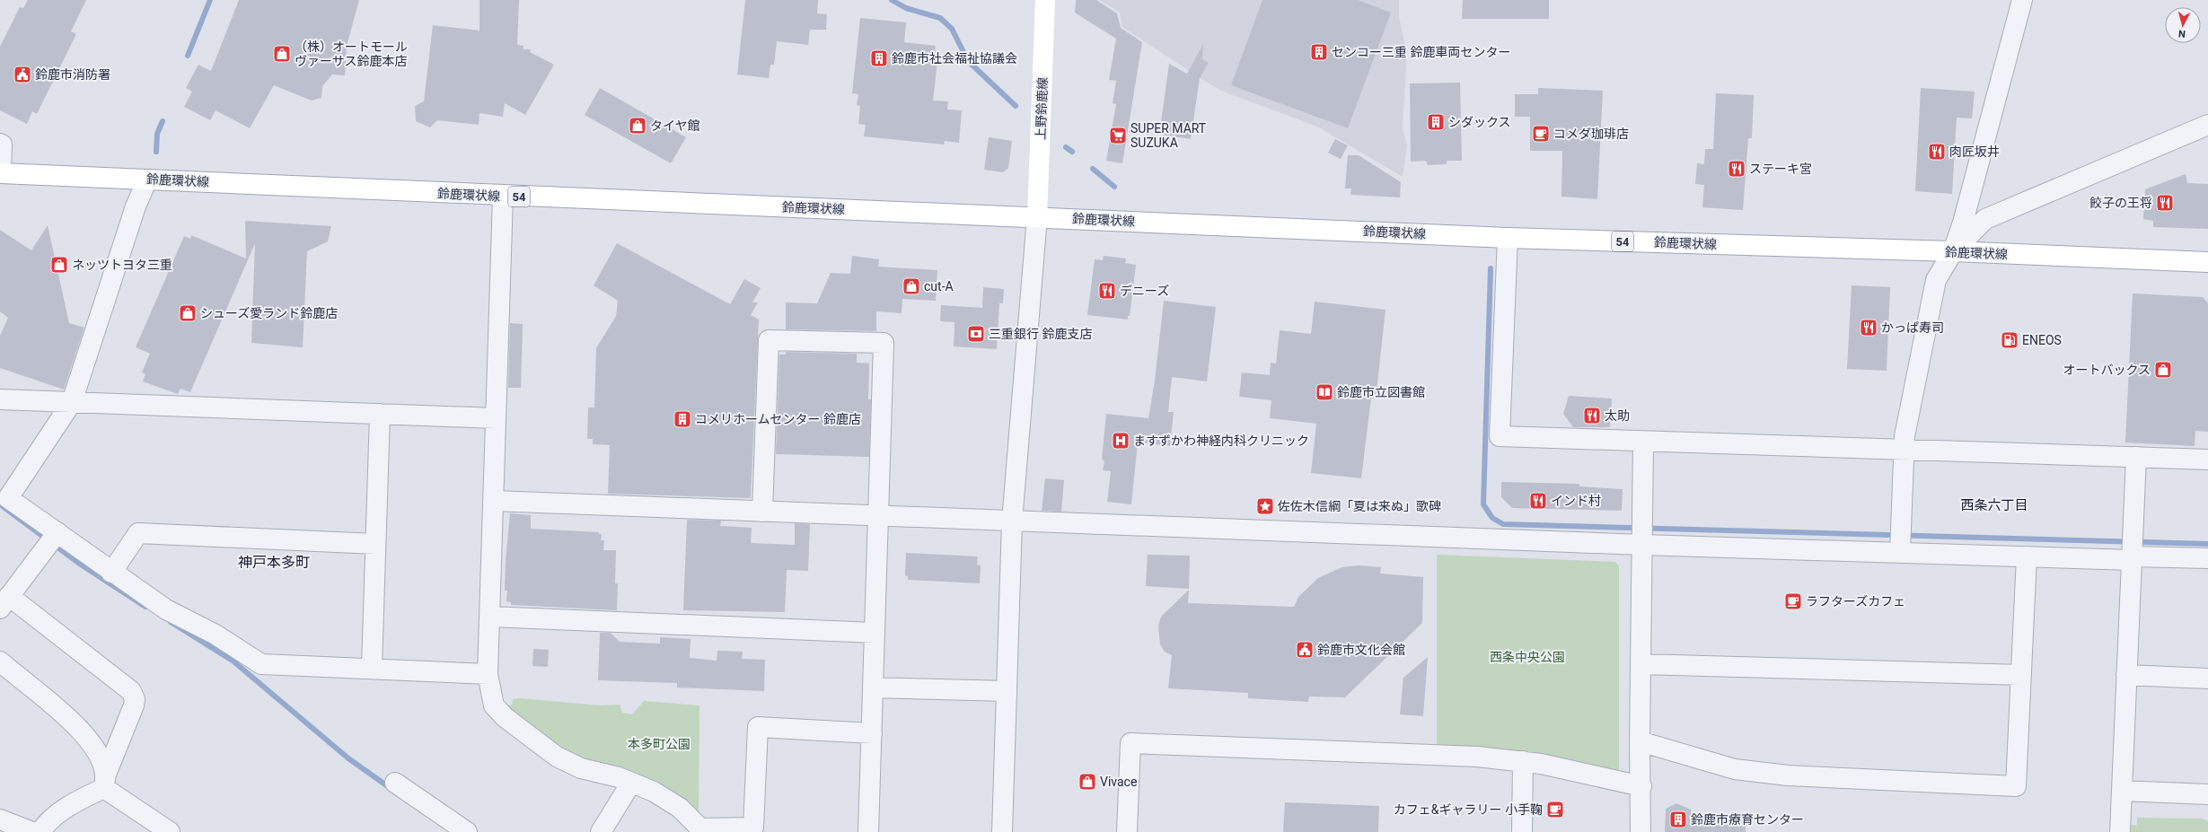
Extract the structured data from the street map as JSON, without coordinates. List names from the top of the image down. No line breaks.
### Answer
{"streets":{"main road":["上野鈴鹿線","鈴鹿環状線","54"]},"crossings":[["上野鈴鹿線","鈴鹿環状線"]],"districts":["西条六丁目","神戸本多町"],"parks":["西条中央公園","本多町公園"],"places":{"building":["センコー三重 鈴鹿車両センター","鈴鹿市社会福祉協議会","シダックス","コメリホームセンター 鈴鹿店","鈴鹿市療育センター"],"shop":["（株）オートモール ヴァーサス鈴鹿本店","タイヤ館","ネッツトヨタ三重","cut-A","シューズ愛ランド鈴鹿店","オートバックス","Vivace"],"public building":["鈴鹿市消防署","鈴鹿市文化会館"],"cafe":["コメダ珈琲店","ラフターズカフェ","カフェ&ギャラリー 小手鞠"],"supermarket":["SUPER MART SUZUKA"],"restaurant":["肉匠坂井","ステーキ宮","餃子の王将","デニーズ","かっぱ寿司","太助","インド村"],"bank":["三重銀行 鈴鹿支店"],"fuel station":["ENEOS"],"library":["鈴鹿市立図書館"],"hospital":["ますずかわ神経内科クリニック"],"place":["佐佐木信綱「夏は来ぬ」歌碑"]},"north":"bottom"}
